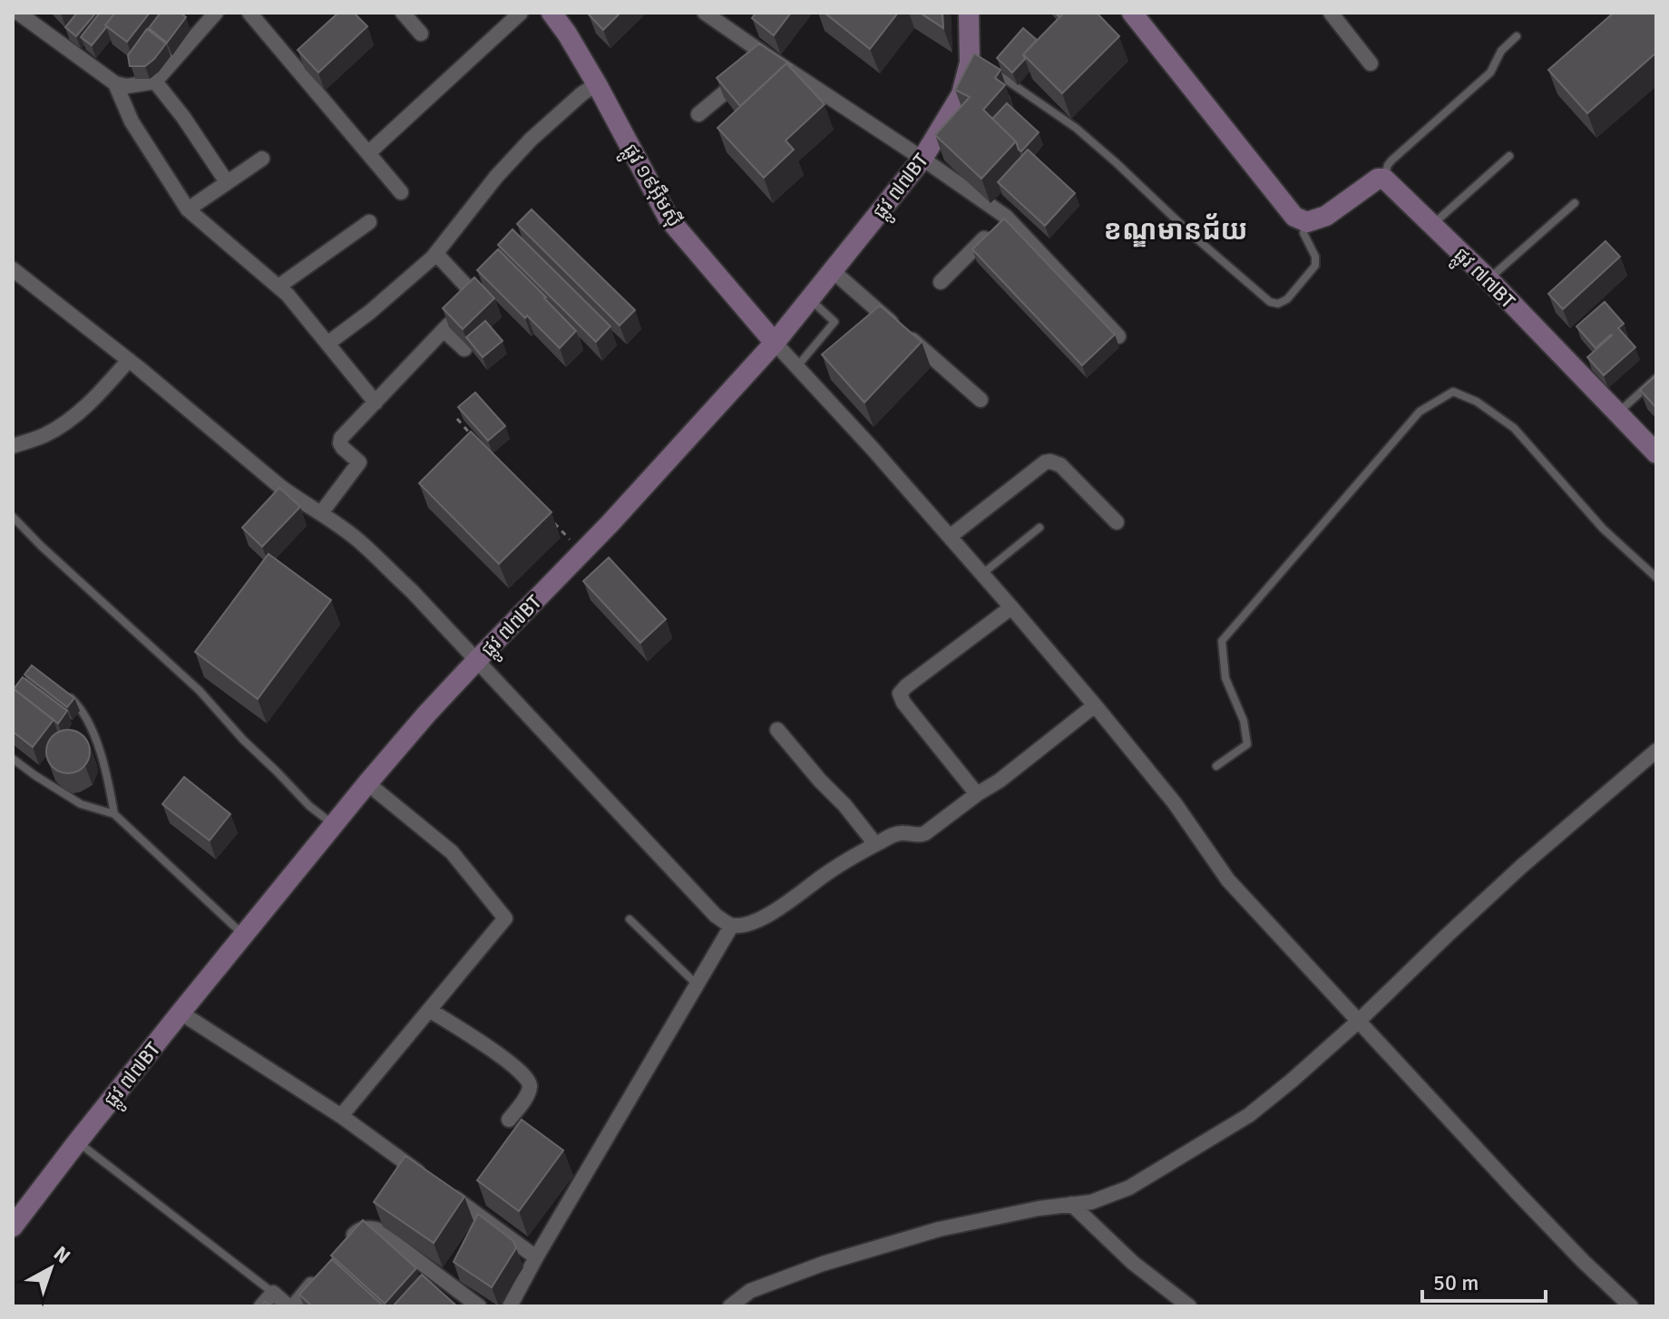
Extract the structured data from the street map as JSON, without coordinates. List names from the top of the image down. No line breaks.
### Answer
{"streets":{"street":["ផ្លូវ ១៩អ៊ឹមស៊ី","ផ្លូវ ៧៧BT"]},"crossings":[["ផ្លូវ ១៩អ៊ឹមស៊ី","ផ្លូវ ៧៧BT"]],"districts":["ខណ្ឌមានជ័យ"],"scale_bar":"50 m","north":"top right"}
